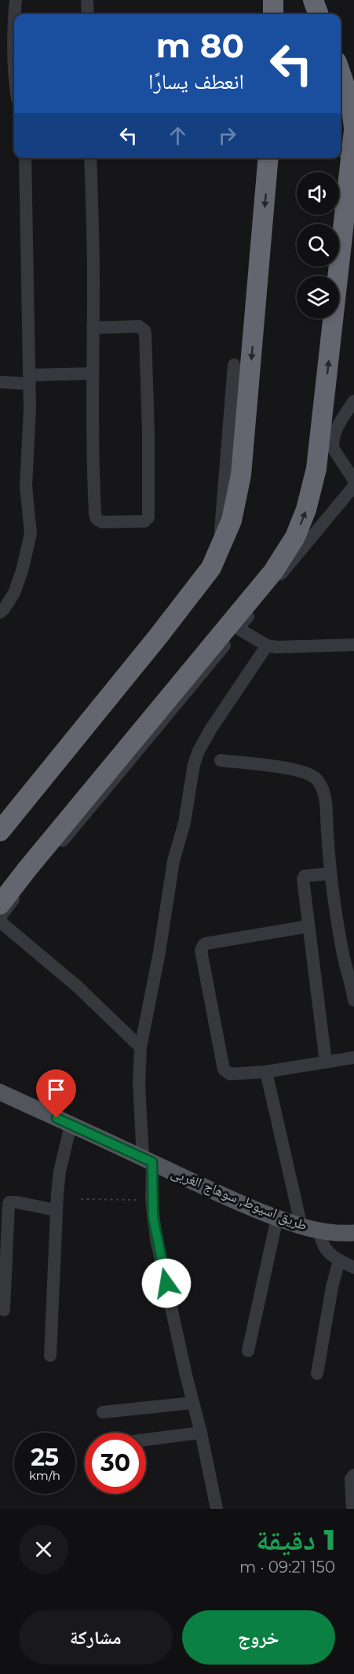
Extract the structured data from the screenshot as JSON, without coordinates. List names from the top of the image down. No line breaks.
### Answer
{"streets":{"main road":["طريق اسيوط, سوهاج الغربى"]},"page":{"turn":["80 m","انعطف يسارًا"],"speed":"25 km/h","limit":"30","heading":["1 دقيقة","150 m · 09:21"],"buttons":["خروج","مشاركة"]}}
